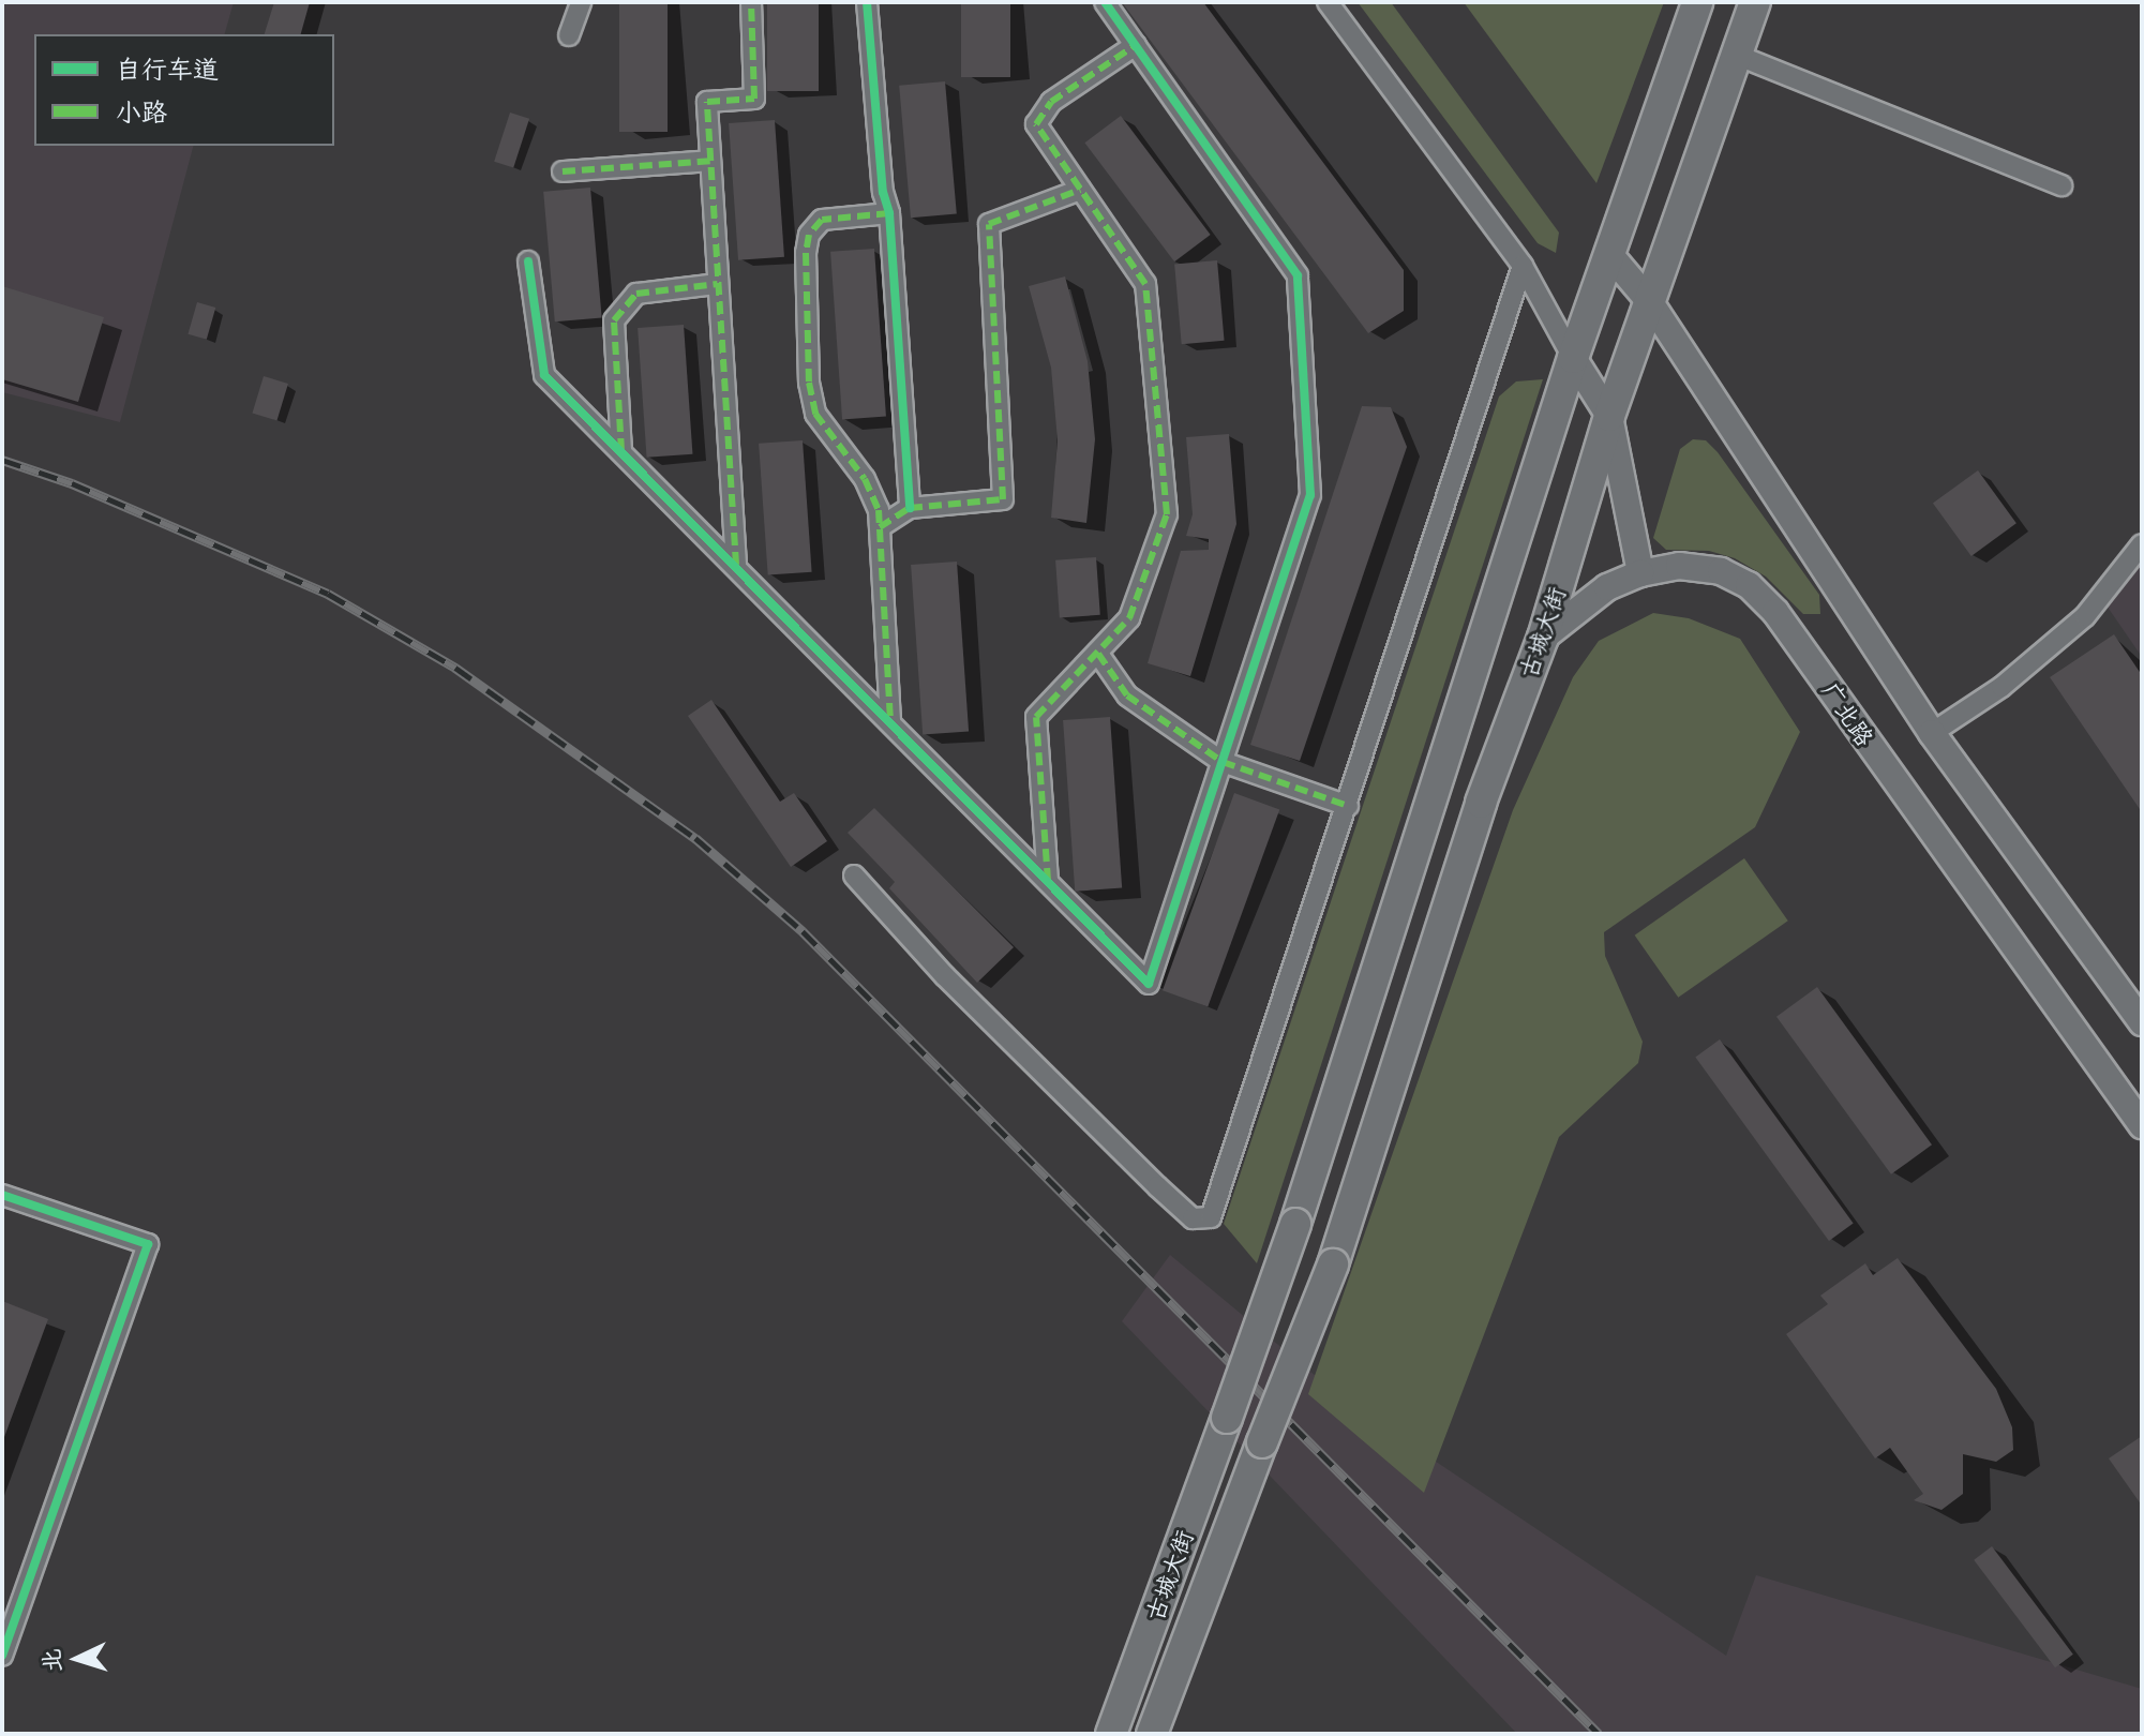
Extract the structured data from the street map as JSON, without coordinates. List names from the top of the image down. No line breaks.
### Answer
{"streets":{"main road":["古城大街","广北路"]},"crossings":[["古城大街","广北路"]],"legend":["自行车道","小路"],"north":"left"}
